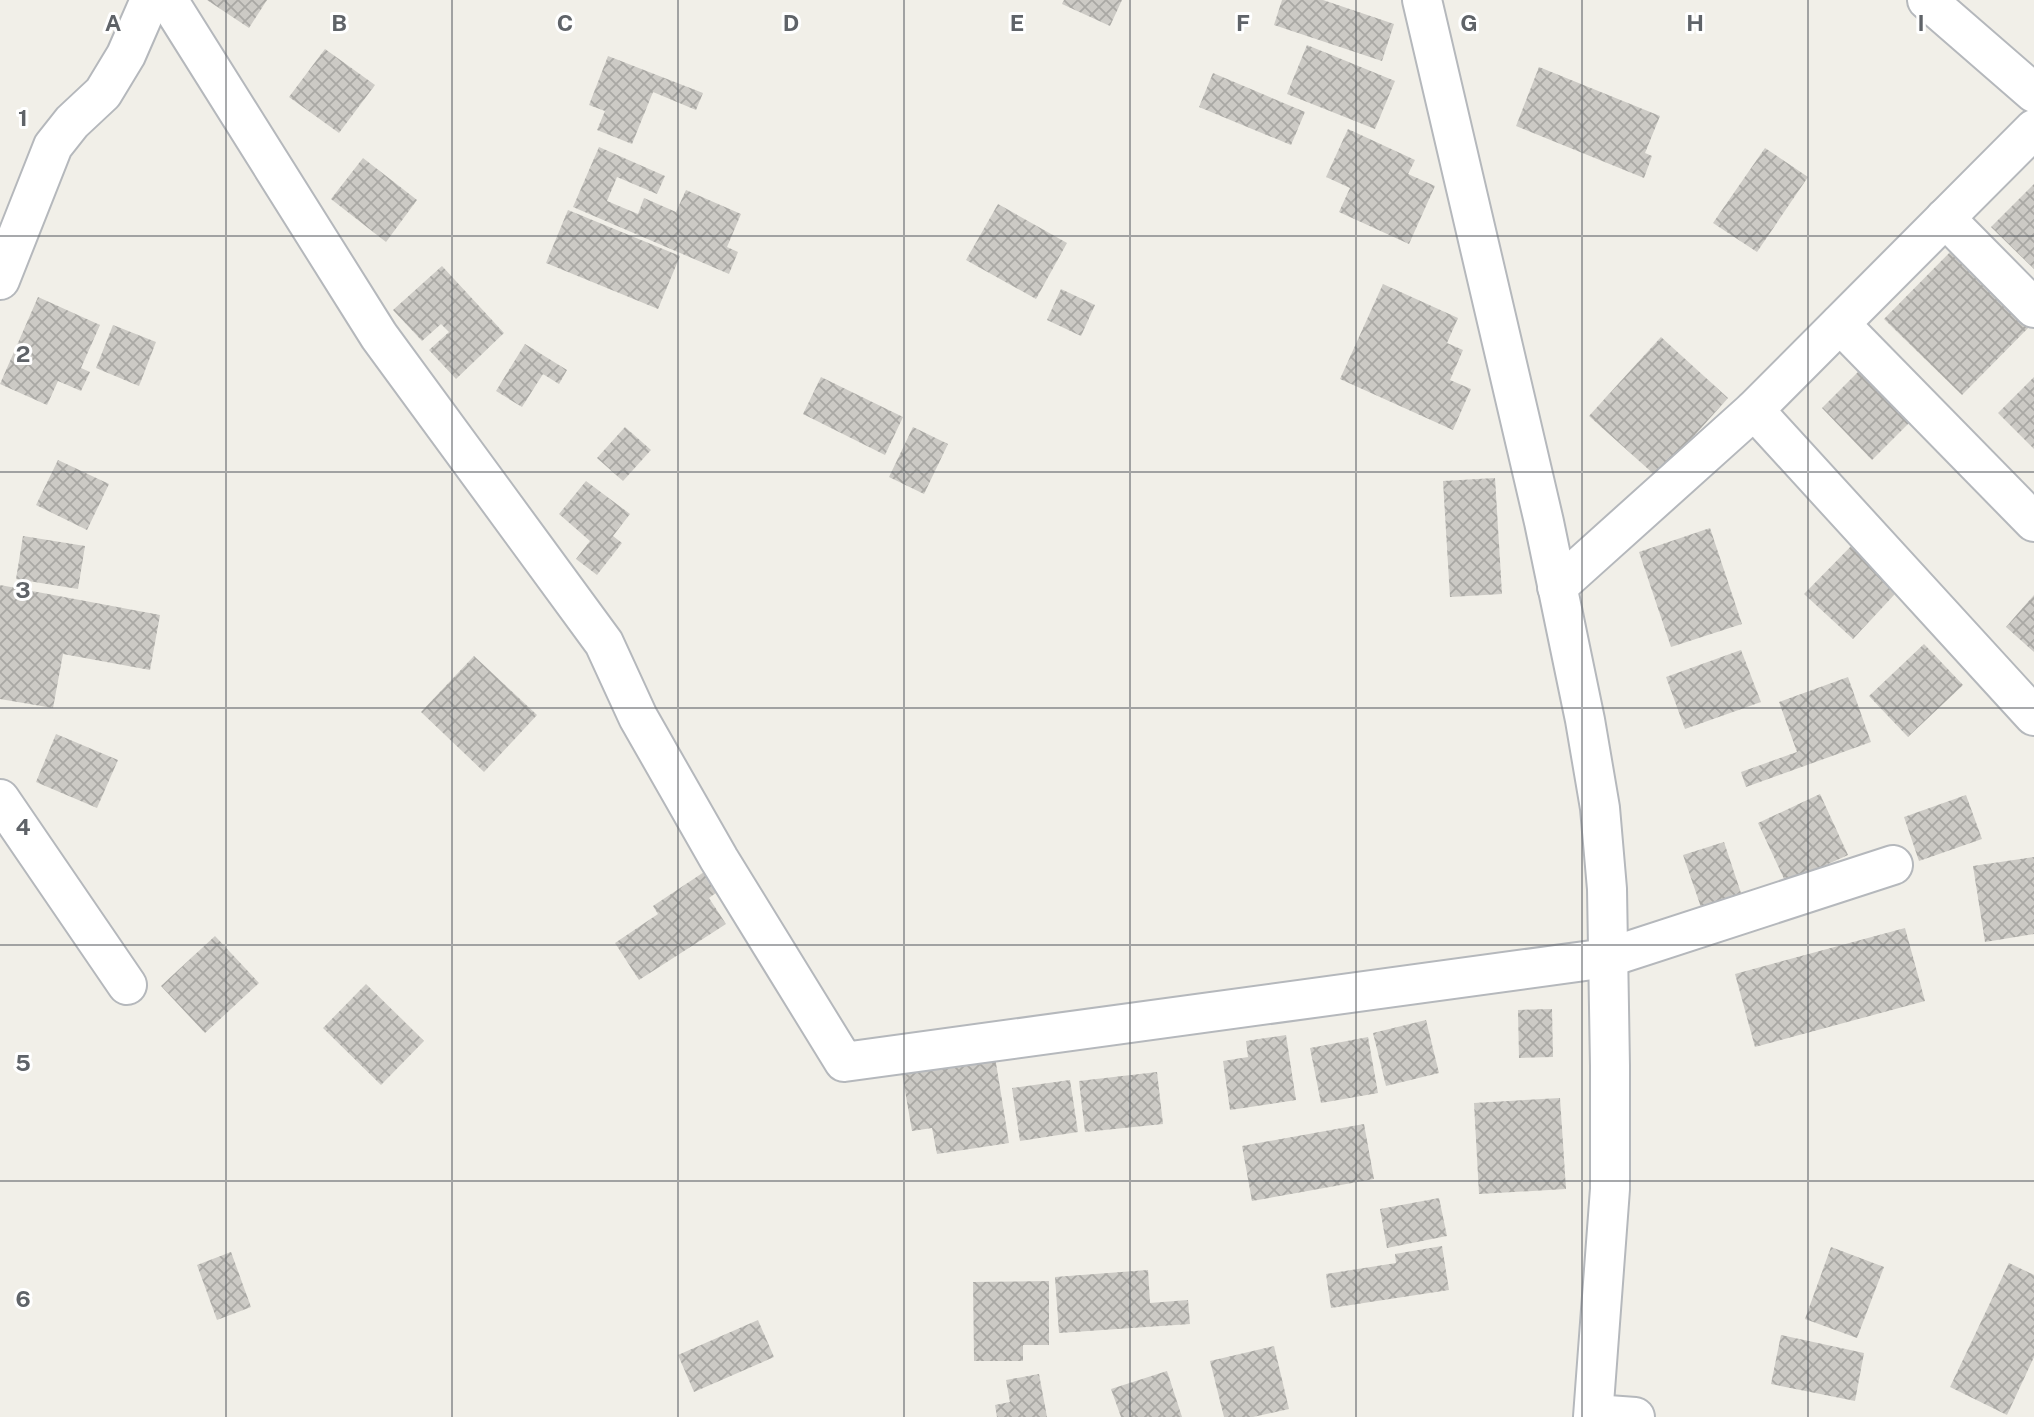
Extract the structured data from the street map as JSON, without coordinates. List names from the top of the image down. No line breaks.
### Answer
{"grid":{"columns":["A","B","C","D","E","F","G","H","I"],"rows":["1","2","3","4","5","6"]}}
